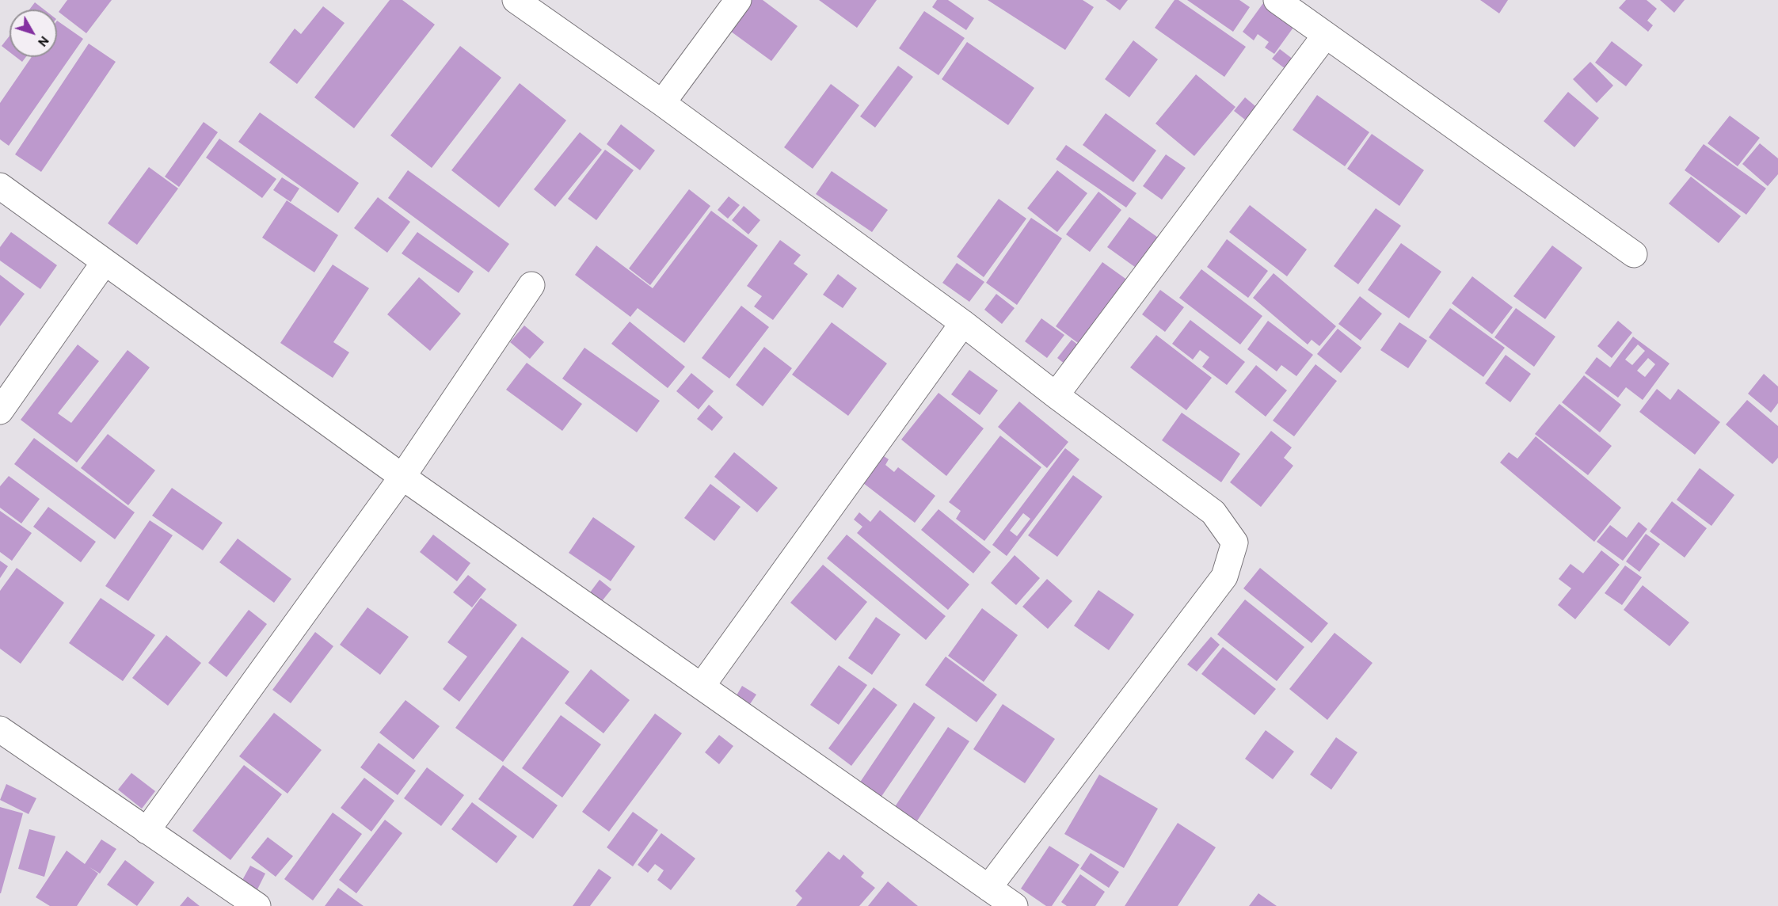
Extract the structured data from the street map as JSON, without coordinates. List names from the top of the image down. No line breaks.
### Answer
{"north":"bottom right"}
